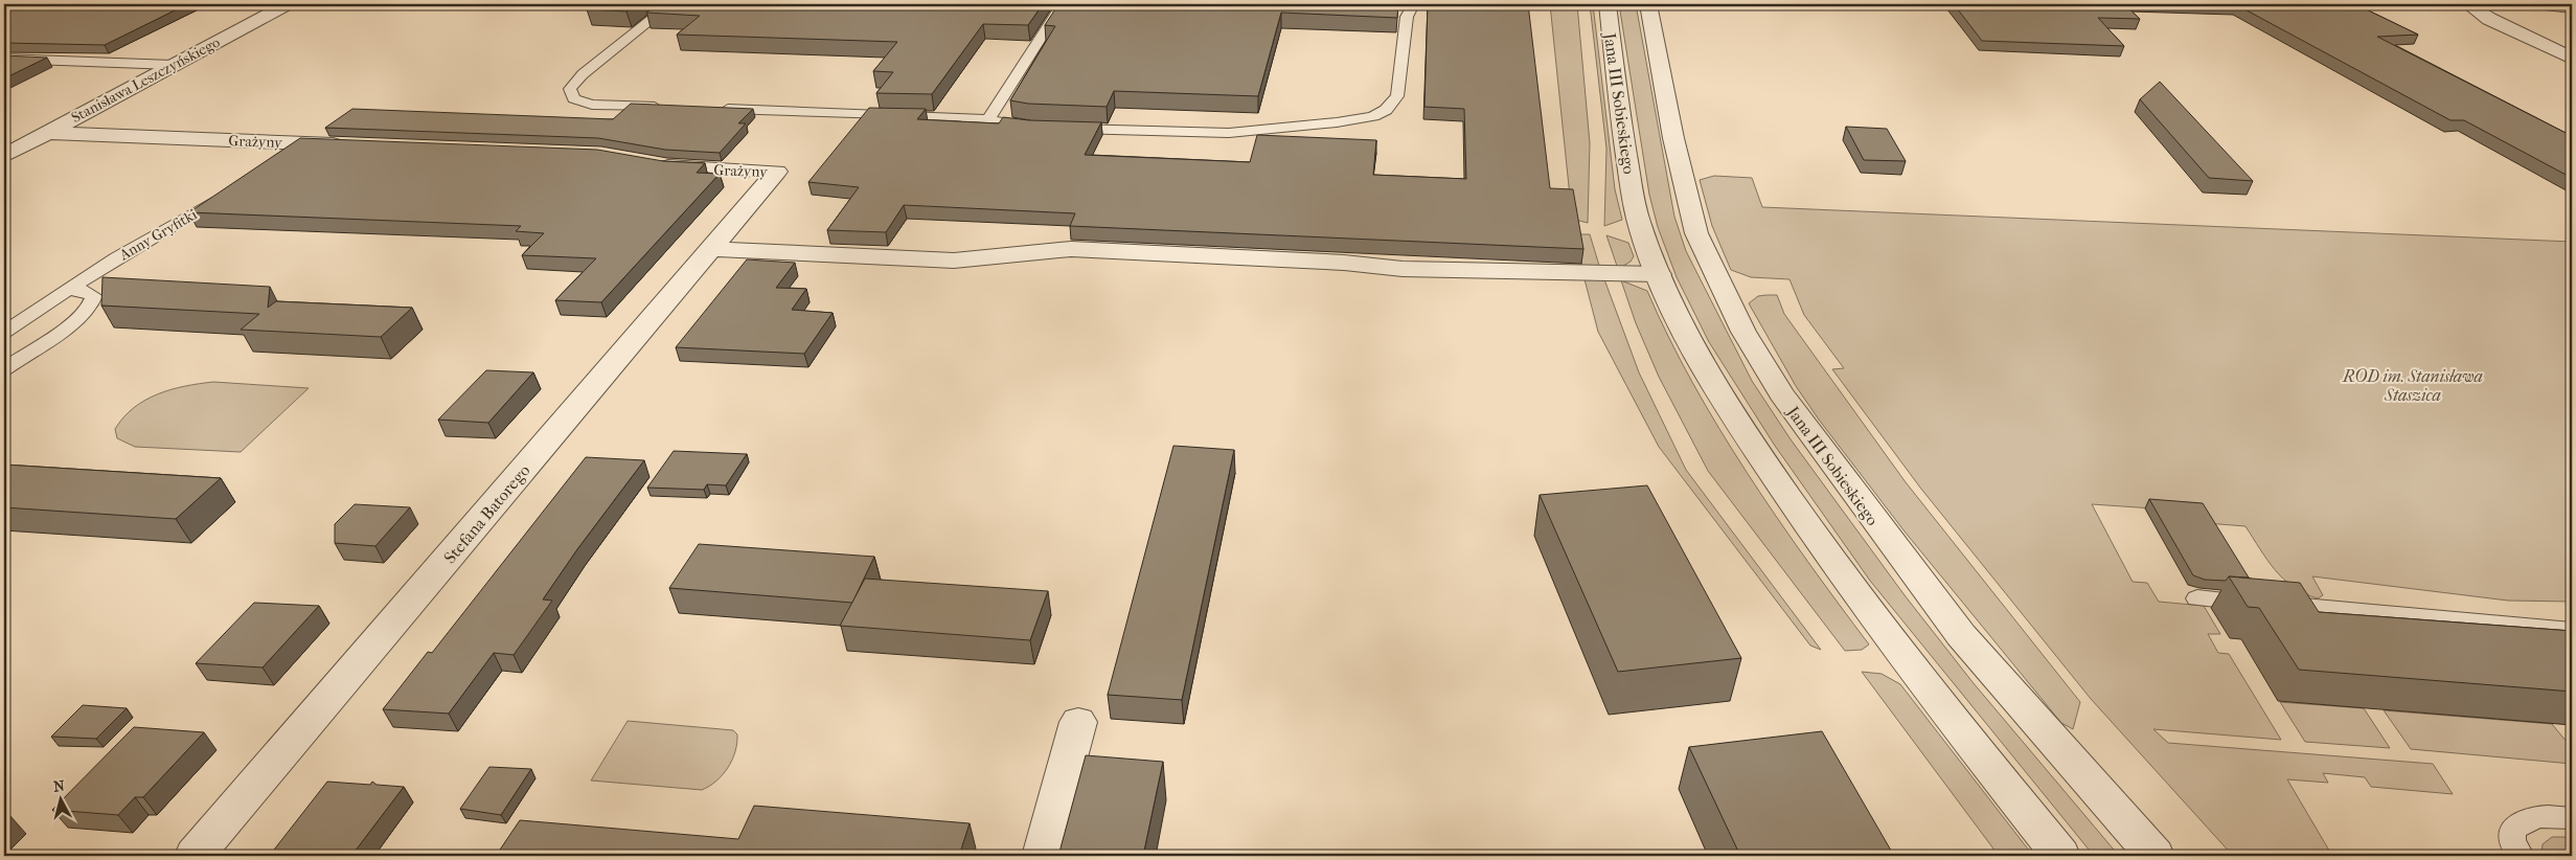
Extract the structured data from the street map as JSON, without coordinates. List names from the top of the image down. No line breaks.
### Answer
{"streets":{"street":["Stanisława Leszczyńskiego","Jana III Sobieskiego","Grażyny","Stefana Batorego"],"lane":["Anny Gryfitki"]},"crossings":[["Stanisława Leszczyńskiego","Grażyny"],["Grażyny","Stefana Batorego"]],"parks":["ROD im. Stanisława Staszica"],"north":"top"}
